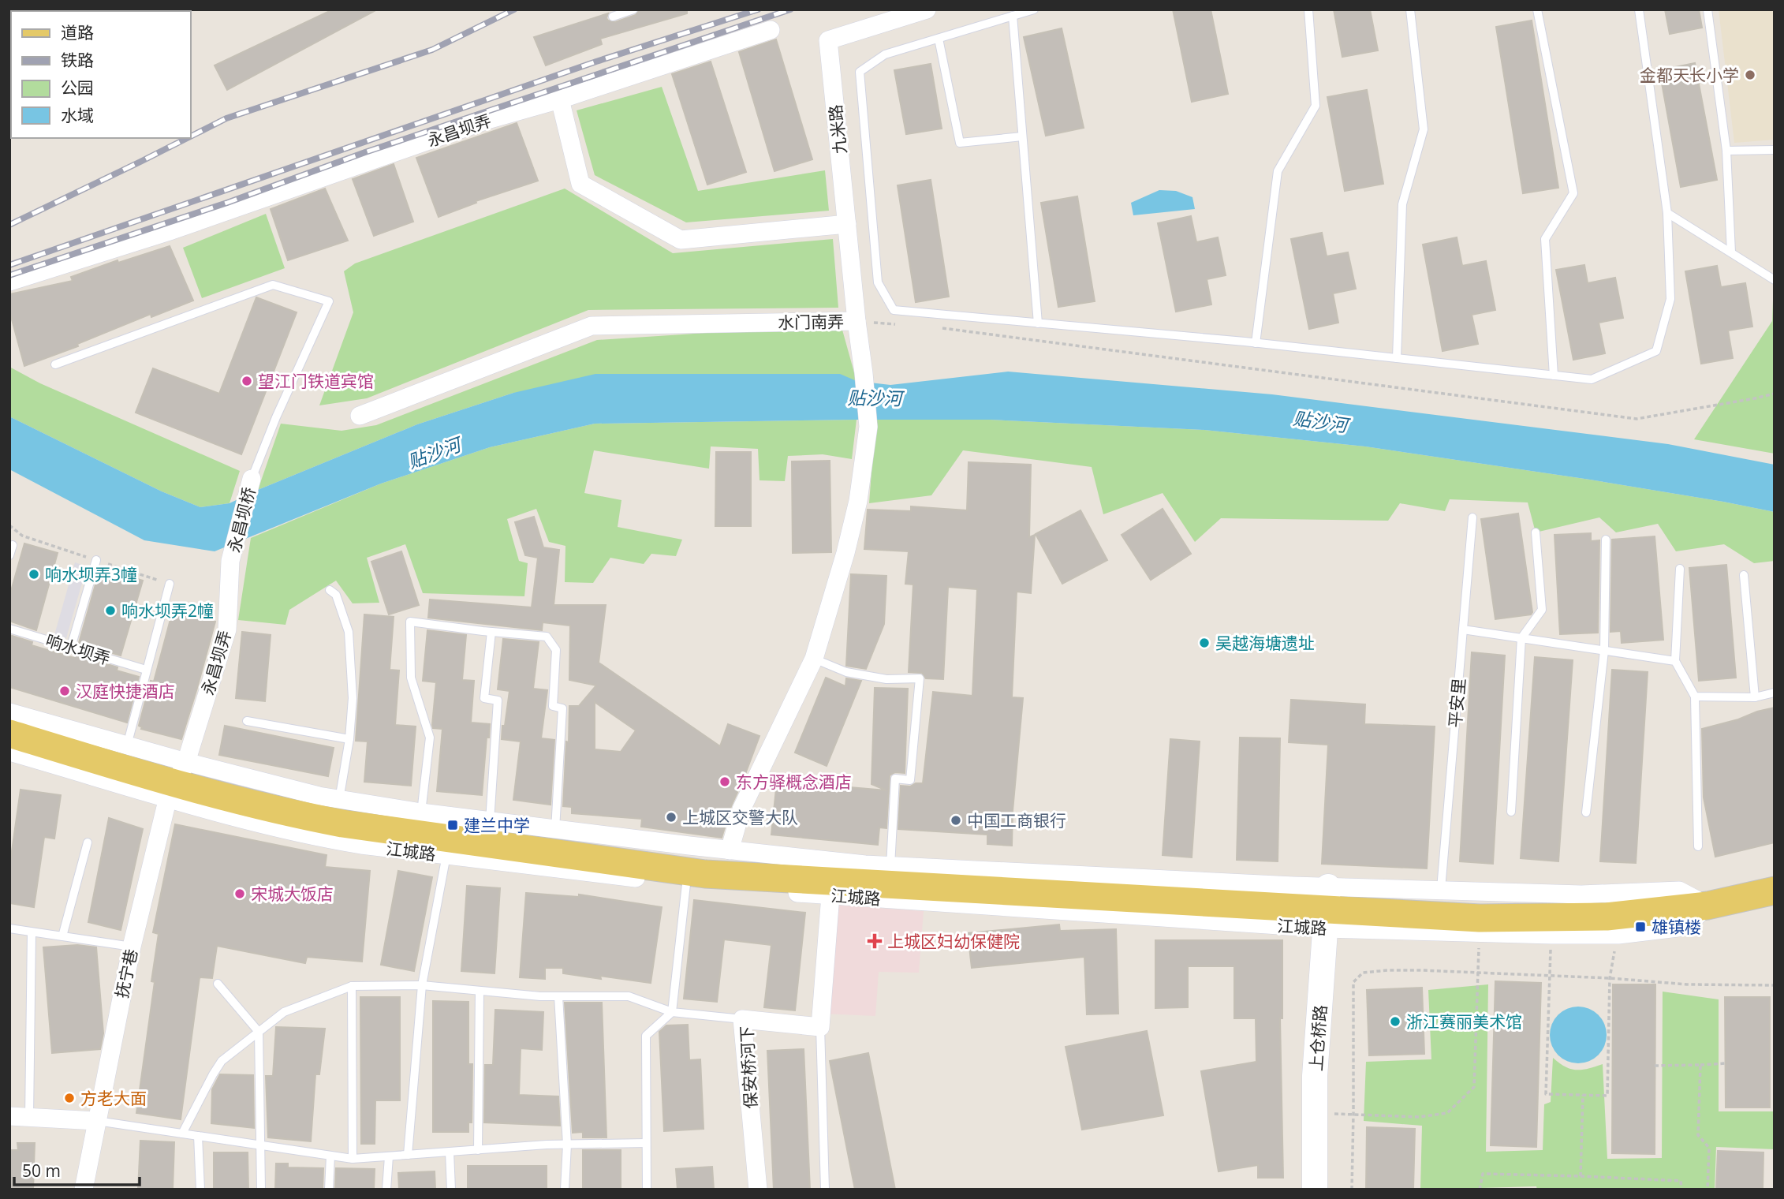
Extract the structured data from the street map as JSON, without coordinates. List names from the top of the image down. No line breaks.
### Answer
{"streets":{"main road":["江城路"],"street":["九米路","永昌坝弄","水门南弄","永昌坝桥","抚宁巷","上仓桥路","保安桥河下"],"lane":["响水坝弄","平安里"]},"crossings":[["九米路","水门南弄"],["永昌坝弄","永昌坝桥"],["永昌坝弄","江城路"],["永昌坝弄","抚宁巷"],["水门南弄","江城路"],["平安里","江城路"],["江城路","抚宁巷"],["江城路","上仓桥路"]],"water":["贴沙河"],"places":{"other":["金都天长小学","望江门铁道宾馆","响水坝弄3幢","响水坝弄2幢","吴越海塘遗址","汉庭快捷酒店","东方驿概念酒店","上城区交警大队","中国工商银行","宋城大饭店","浙江赛丽美术馆","方老大面"],"transit":["建兰中学","雄镇楼"],"health":["上城区妇幼保健院"]},"legend":["道路","铁路","公园","水域"],"scale_bar":"50 m"}
